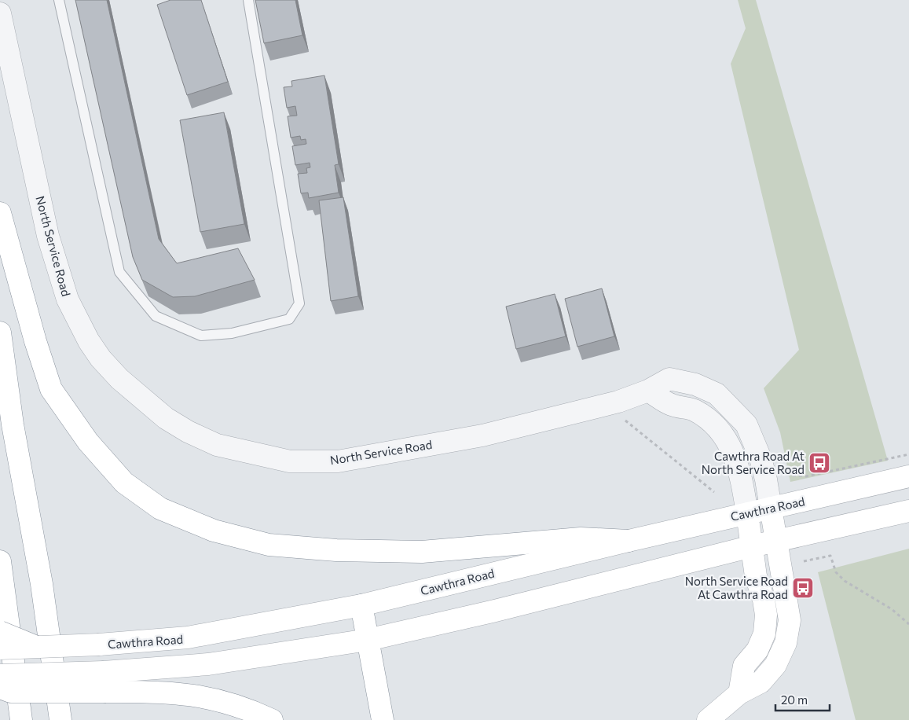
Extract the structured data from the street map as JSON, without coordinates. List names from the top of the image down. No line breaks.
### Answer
{"streets":{"main road":["North Service Road","Cawthra Road"]},"crossings":[["North Service Road","Cawthra Road"]],"places":{"bus stop":["Cawthra Road At North Service Road","North Service Road At Cawthra Road"]},"scale_bar":"20 m"}
